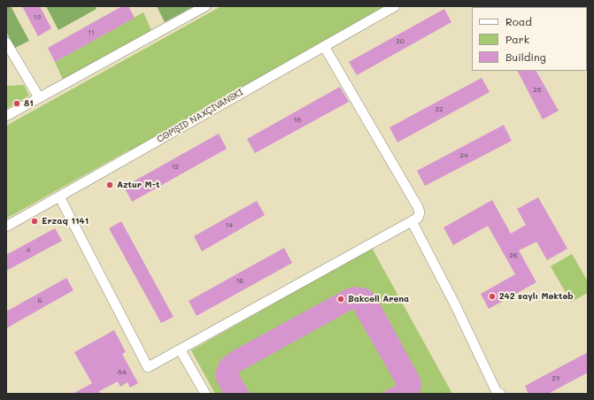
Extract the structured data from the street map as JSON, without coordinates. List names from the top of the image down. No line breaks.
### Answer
{"places":["81","Aztur M-t","Erzaq 1141","242 saylı Məktəb","Bakcell Arena"],"house_numbers":["13","11","20","28","22","18","24","12","14","4","26","16","6","8A","27"],"legend":["Road","Park","Building"]}
